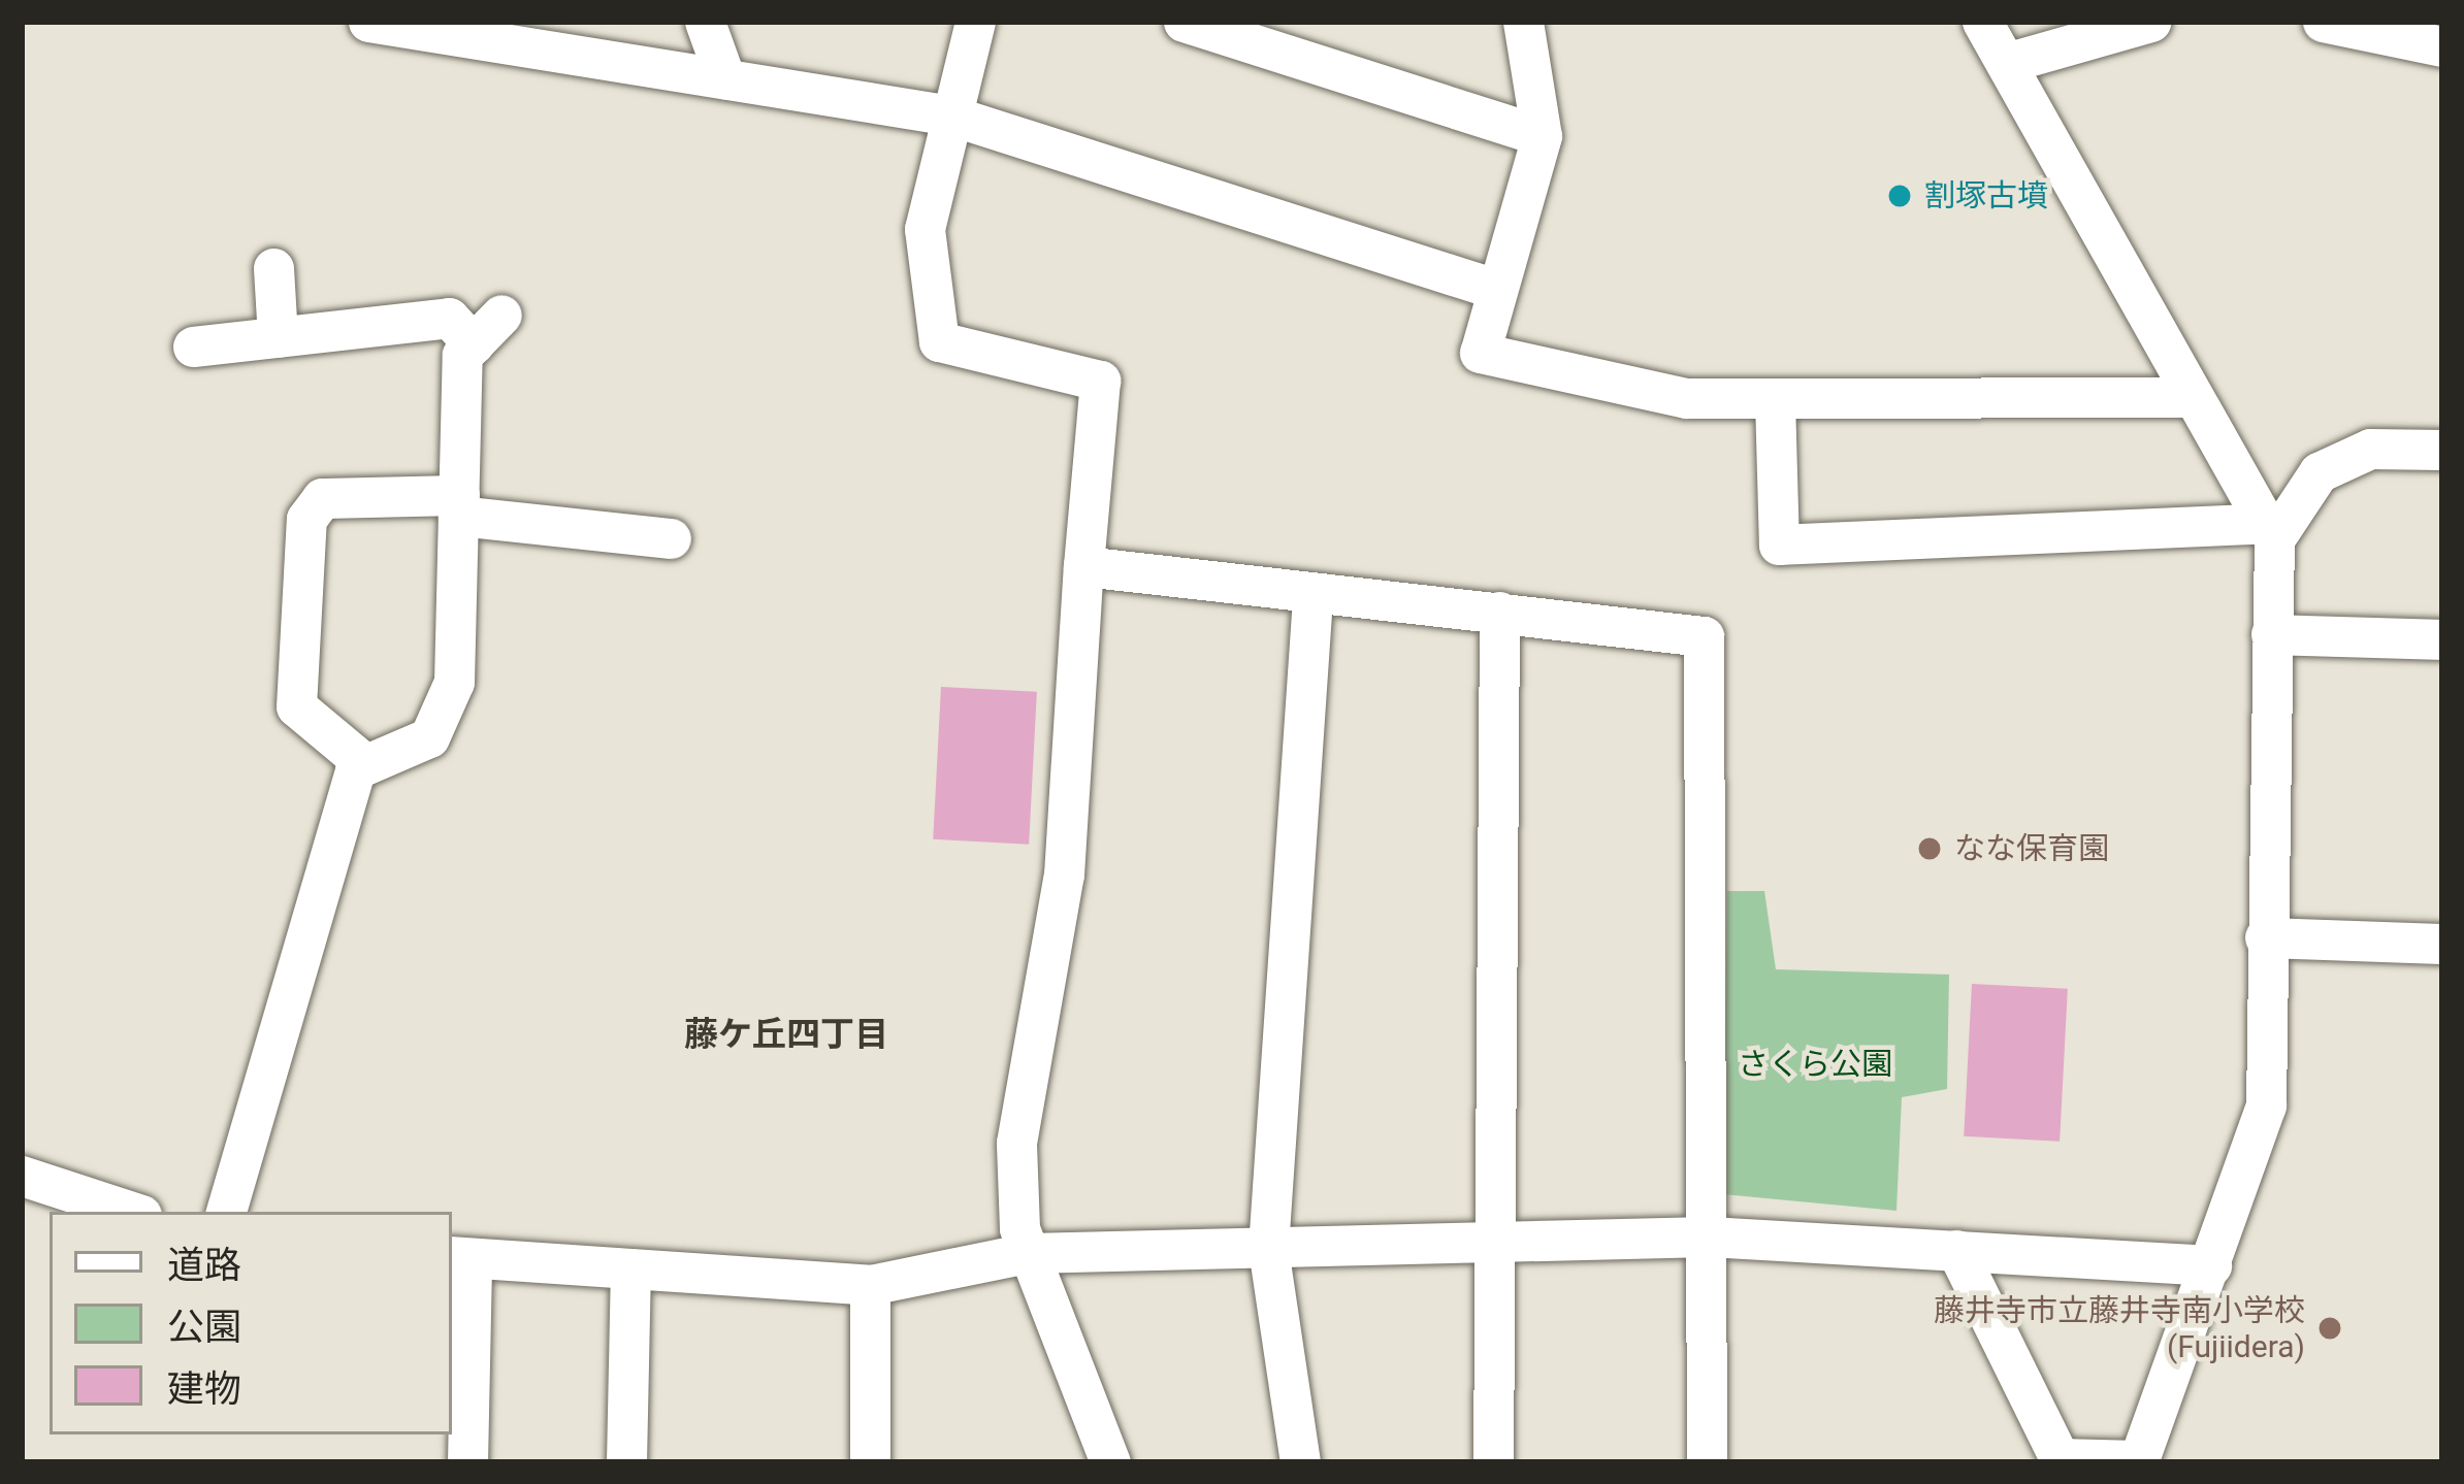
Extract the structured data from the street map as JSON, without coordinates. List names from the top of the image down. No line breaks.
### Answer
{"districts":["藤ケ丘四丁目"],"parks":["さくら公園"],"places":["割塚古墳","なな保育園","藤井寺市立藤井寺南小学校 (Fujiidera)"],"legend":["道路","公園","建物"]}
